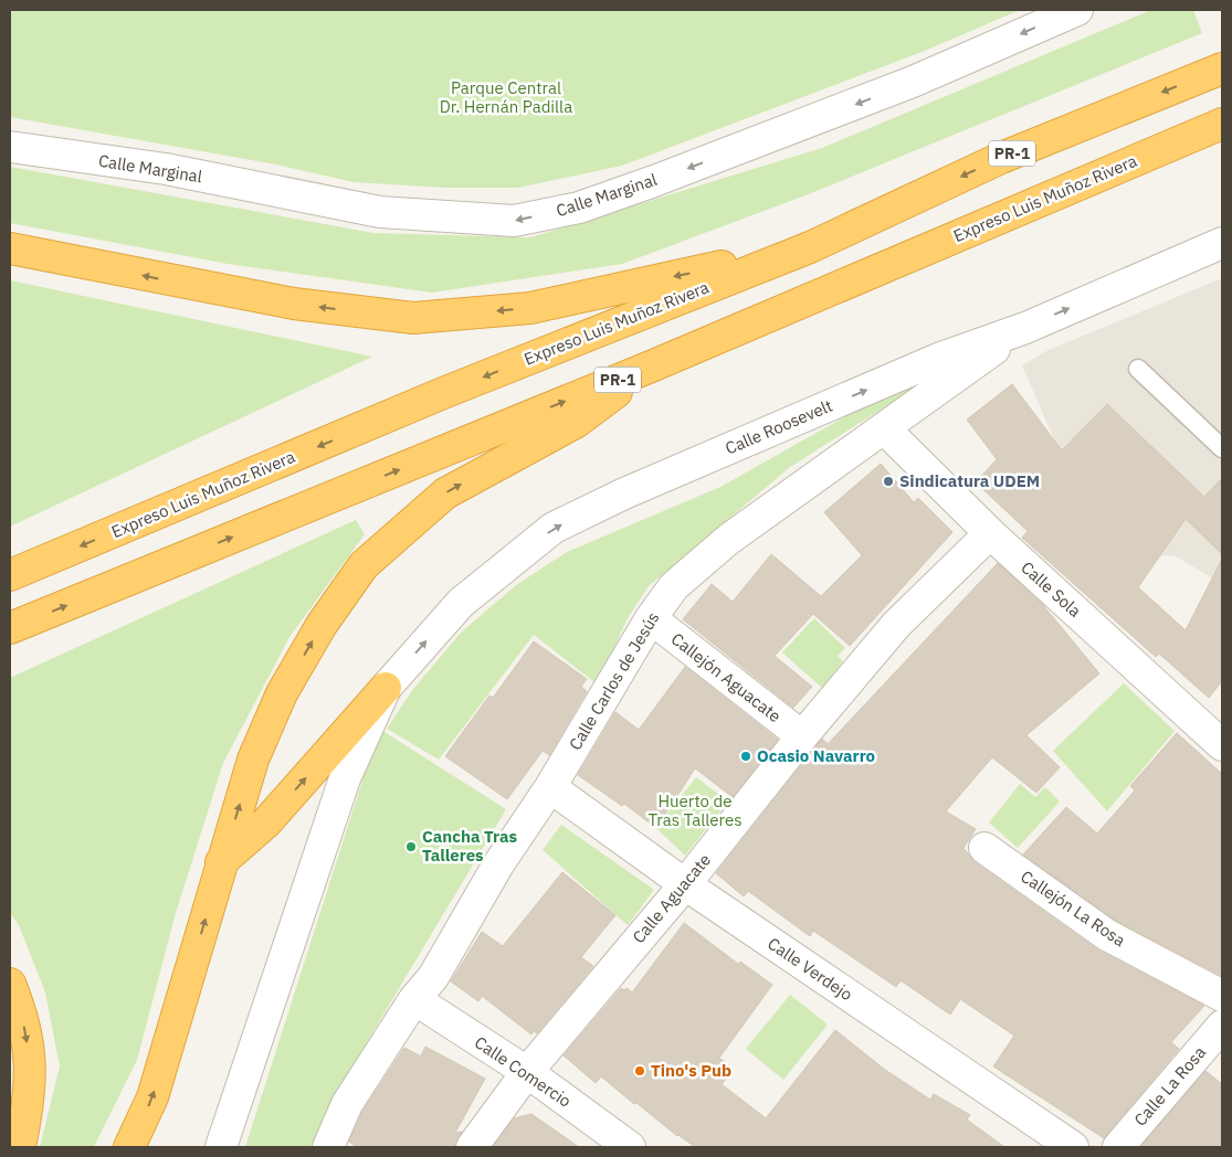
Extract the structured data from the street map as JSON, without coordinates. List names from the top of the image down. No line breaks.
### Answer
{"streets":{"highway":["PR-1","Expreso Luis Muñoz Rivera"],"street":["Calle Marginal","Calle Roosevelt","Calle Sola","Callejón Aguacate","Calle Carlos de Jesús","Calle Aguacate","Callejón La Rosa","Calle Verdejo","Calle Comercio","Calle La Rosa"]},"crossings":[["Calle Roosevelt","Calle Carlos de Jesús"],["Calle Sola","Calle Carlos de Jesús"],["Calle Sola","Calle Aguacate"],["Callejón Aguacate","Calle Carlos de Jesús"],["Callejón Aguacate","Calle Aguacate"],["Calle Carlos de Jesús","Calle Verdejo"],["Calle Carlos de Jesús","Calle Comercio"],["Calle Aguacate","Calle Verdejo"],["Calle Aguacate","Calle Comercio"]],"one_way":["Calle Marginal","Calle Roosevelt"],"parks":["Parque Central Dr. Hernán Padilla","Huerto de Tras Talleres"],"places":["Sindicatura UDEM","Ocasio Navarro","Cancha Tras Talleres","Tino's Pub"]}
